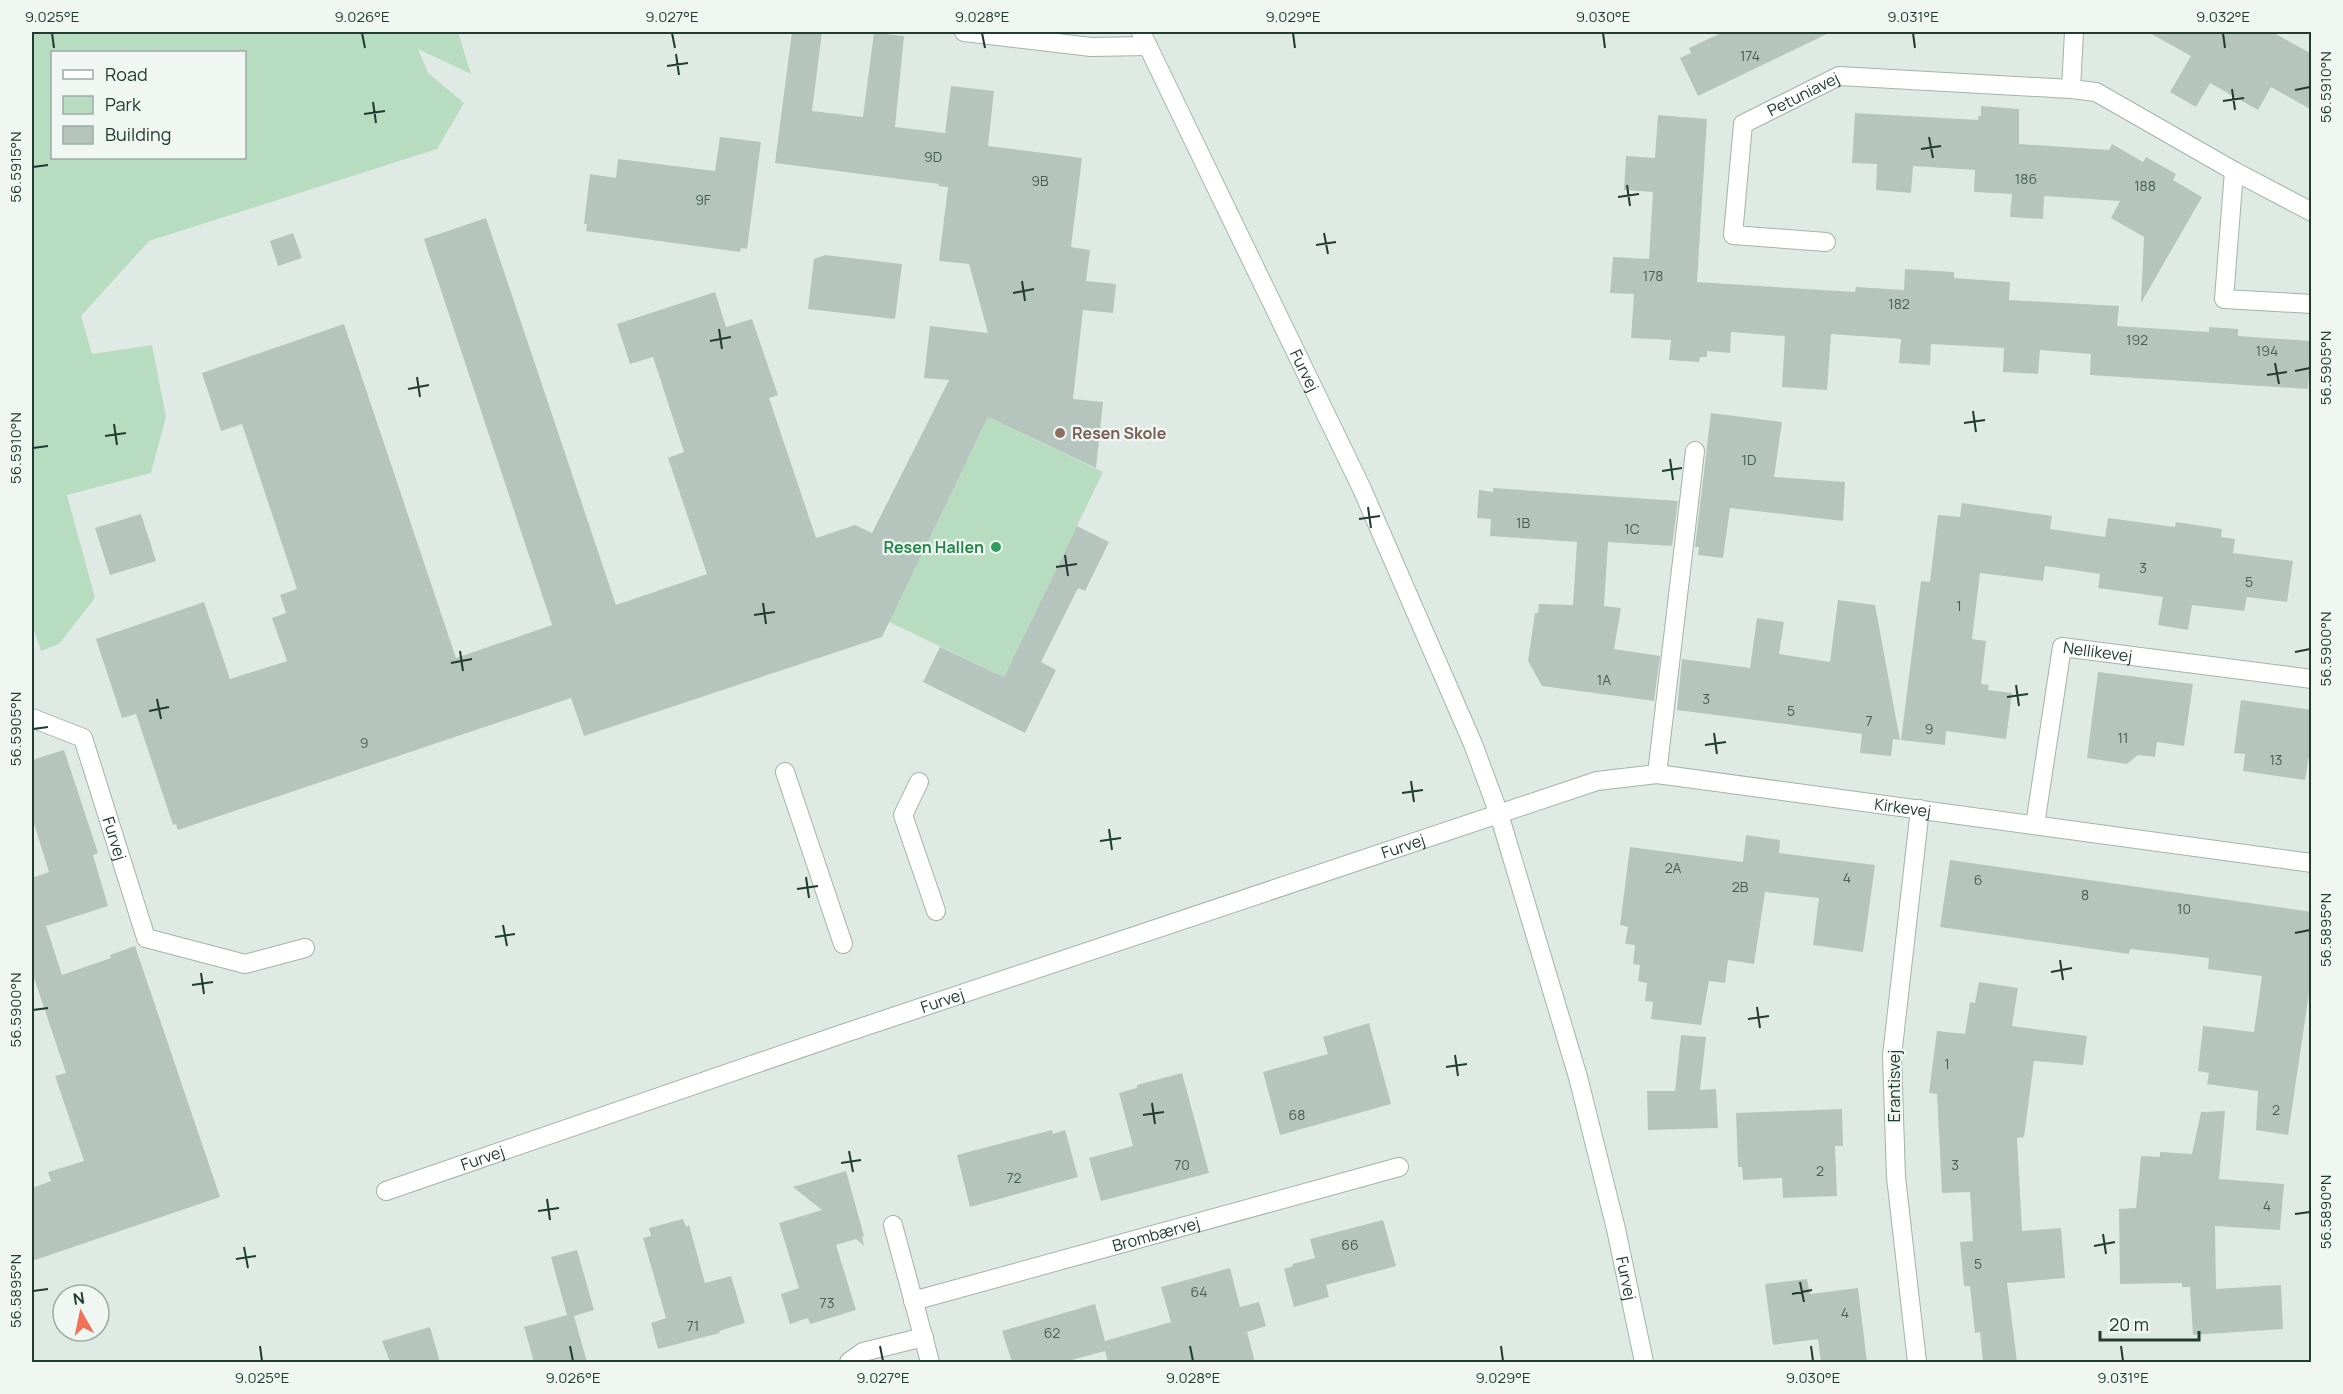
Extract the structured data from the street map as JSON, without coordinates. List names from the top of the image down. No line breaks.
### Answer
{"streets":{"street":["Petuniavej","Furvej","Nellikevej","Kirkevej","Erantisvej","Brombærvej"]},"crossings":[["Furvej","Kirkevej"],["Nellikevej","Kirkevej"],["Kirkevej","Erantisvej"]],"places":["Resen Skole","Resen Hallen"],"house_numbers":["174","9D","186","9B","188","9F","178","182","192","194","1D","1B","1C","3","5","1","1A","3","5","7","9","11","9","13","2A","4","6","2B","8","10","1","2","68","70","3","2","72","4","66","5","64","73","4","71","62"],"legend":["Road","Park","Building"],"scale_bar":"20 m","north":"top","coordinates":["9.025°E","9.026°E","9.027°E","9.028°E","9.029°E","9.030°E","9.031°E","9.032°E","56.5910°N","56.5915°N","56.5905°N","56.5900°N","56.5895°N","56.5890°N"]}
